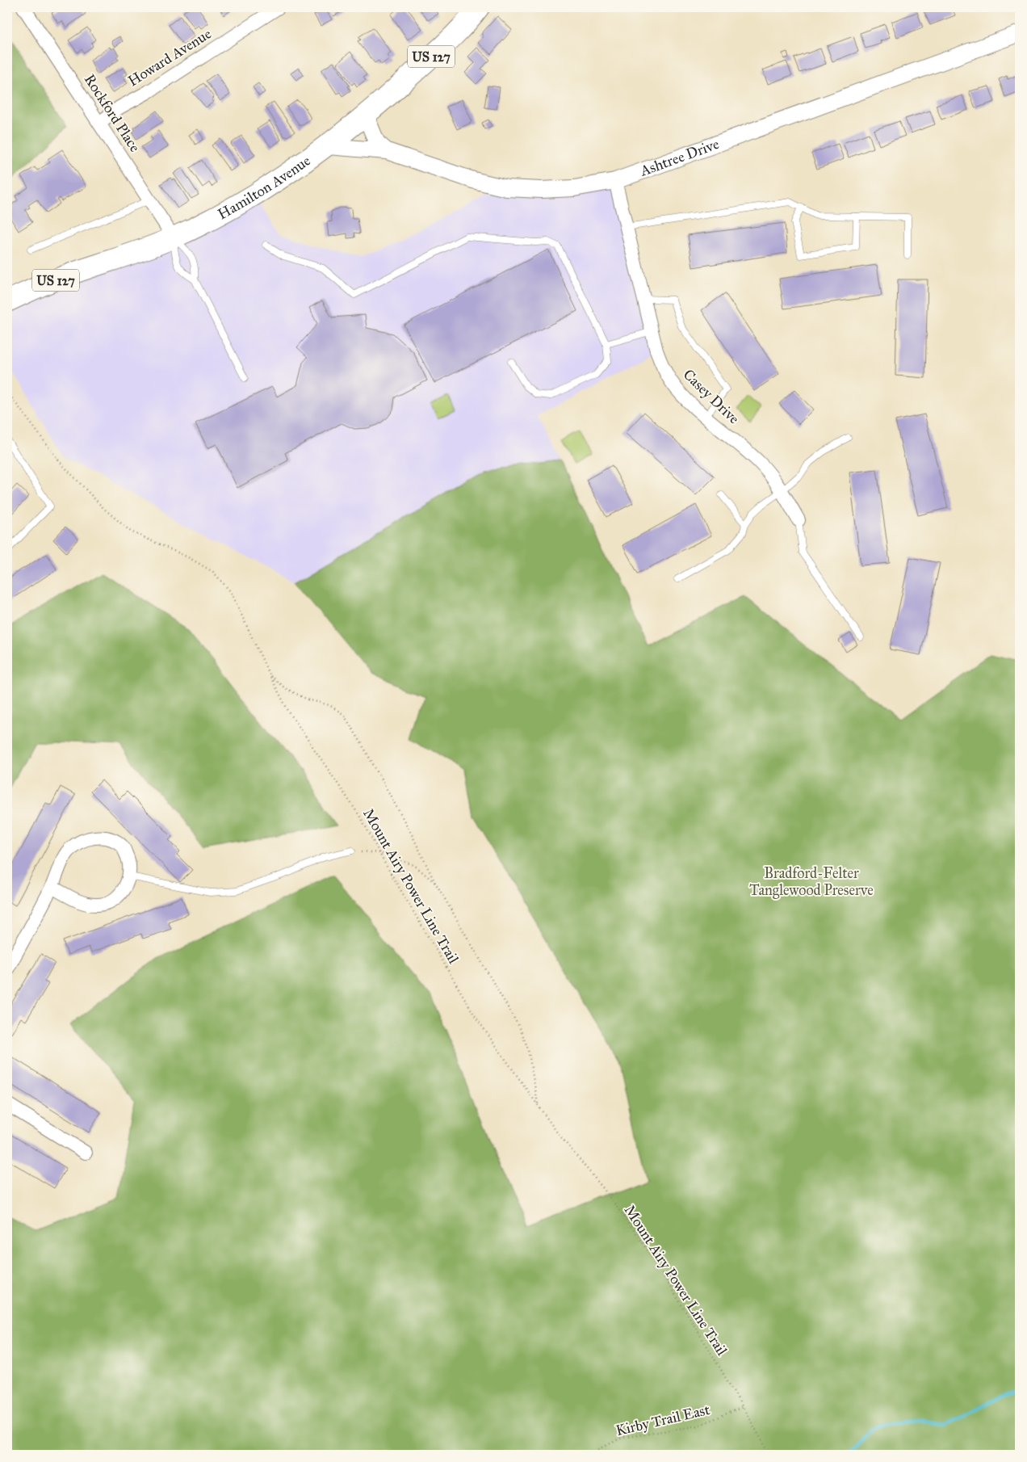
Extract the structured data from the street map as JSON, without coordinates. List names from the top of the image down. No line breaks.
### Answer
{"streets":{"main road":["US 127","Hamilton Avenue"],"street":["Howard Avenue","Rockford Place","Ashtree Drive","Casey Drive"],"path":["Mount Airy Power Line Trail","Kirby Trail East"]},"crossings":[["Howard Avenue","Rockford Place"],["Rockford Place","Hamilton Avenue"],["Ashtree Drive","Hamilton Avenue"],["Ashtree Drive","Casey Drive"],["Mount Airy Power Line Trail","Kirby Trail East"]],"parks":["Bradford-Felter Tanglewood Preserve"]}
